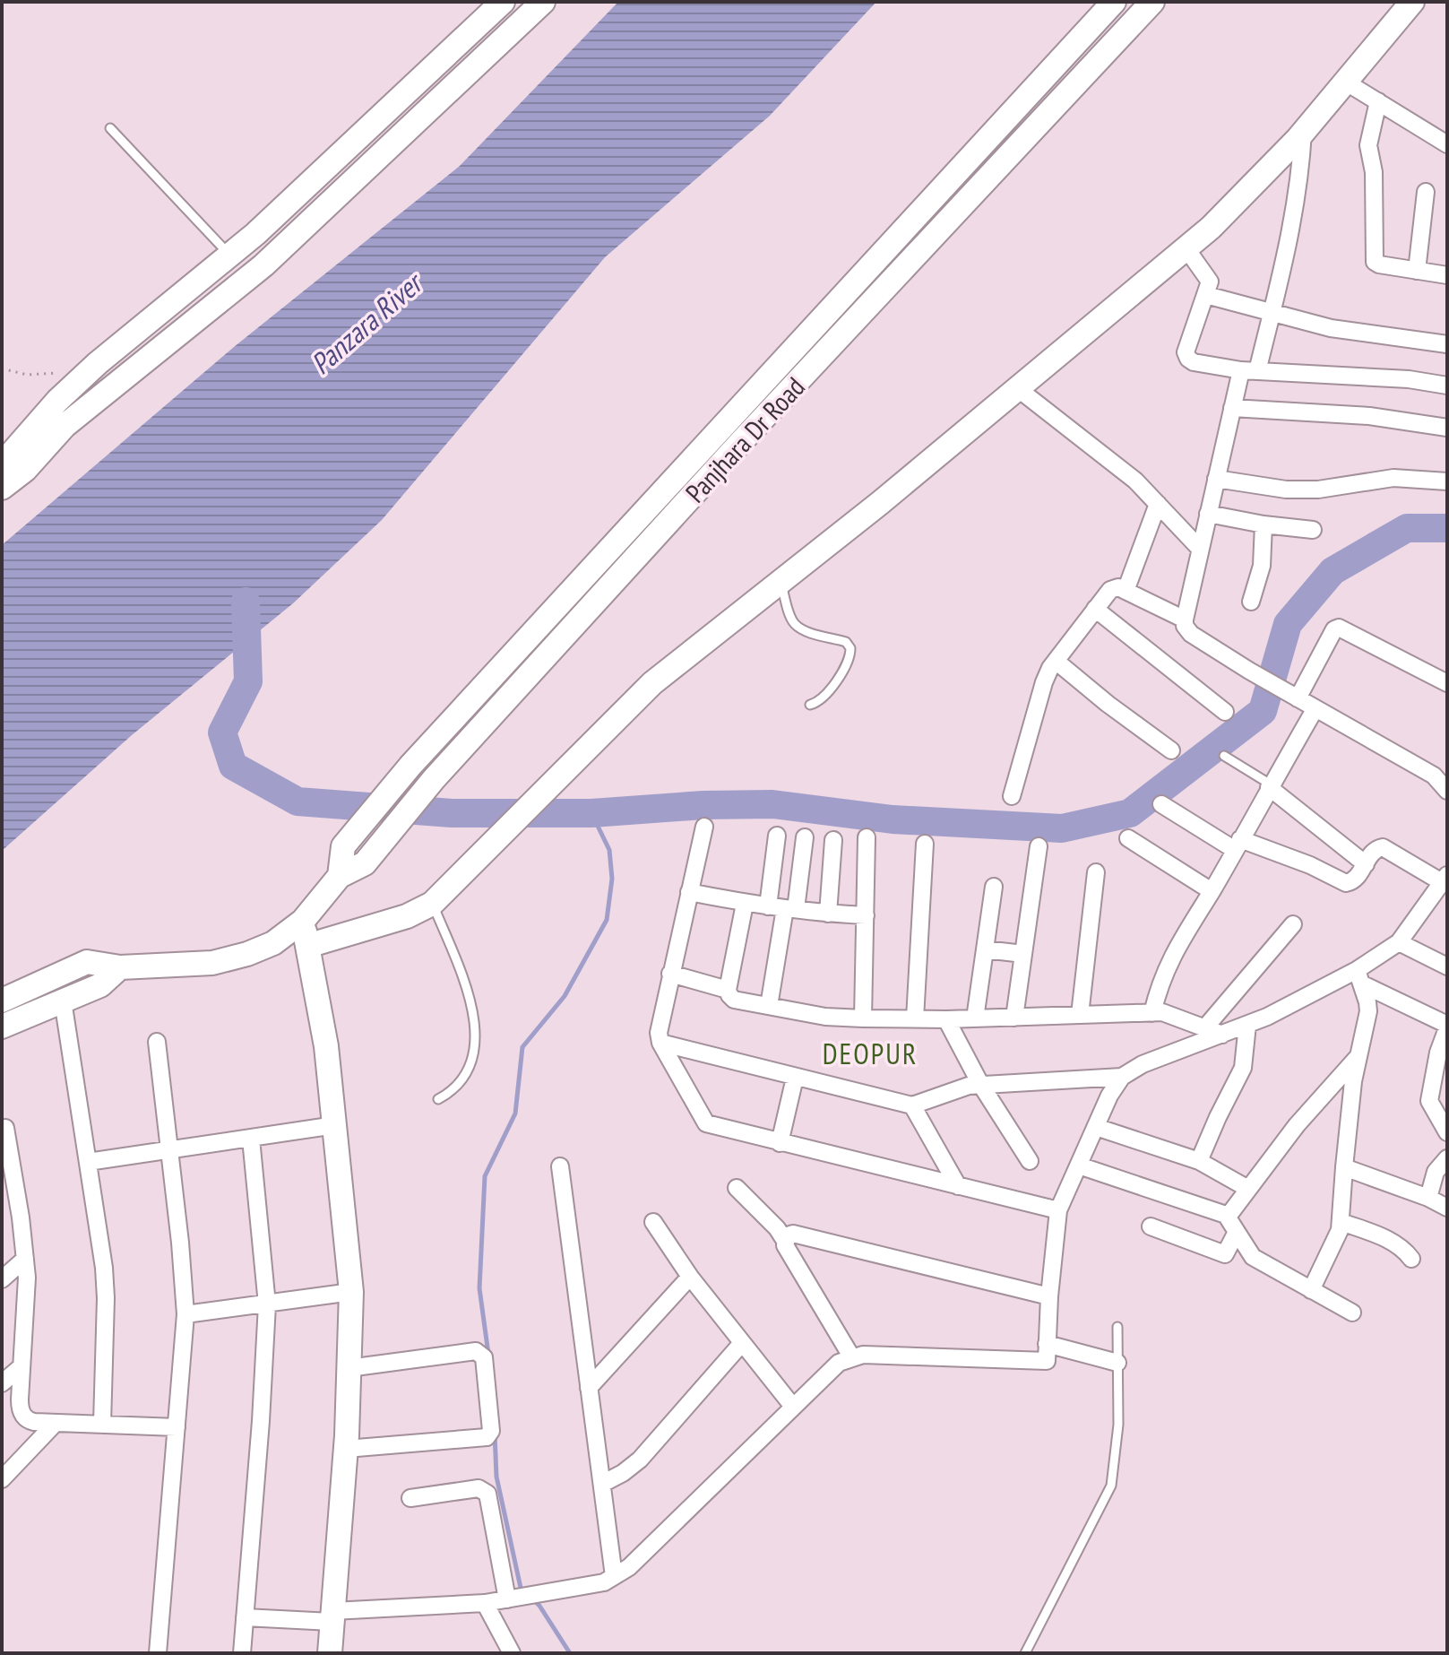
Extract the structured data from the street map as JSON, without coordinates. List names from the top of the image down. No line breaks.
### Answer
{"streets":{"street":["Panjhara Dr Road"]},"districts":["DEOPUR"],"water":["Panzara River"]}
